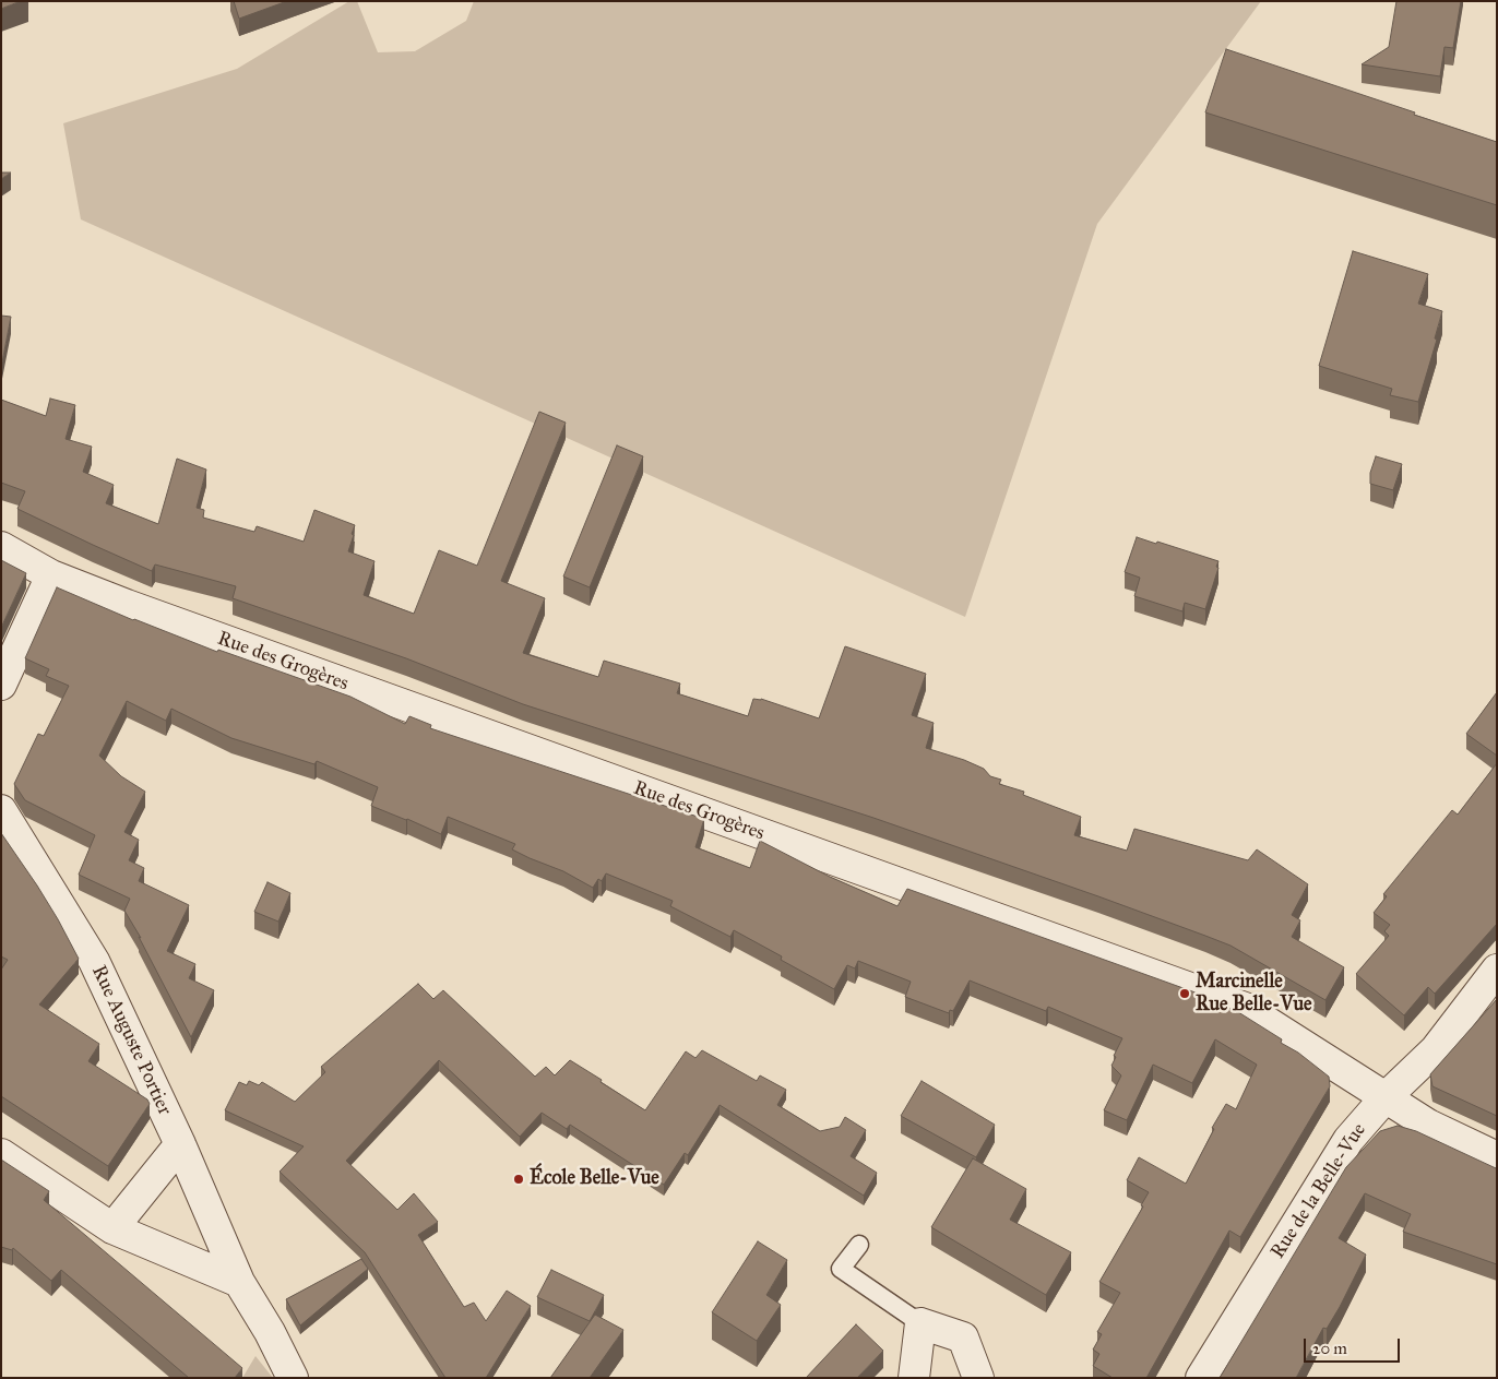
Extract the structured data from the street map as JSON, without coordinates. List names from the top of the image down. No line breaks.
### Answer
{"streets":{"street":["Rue des Grogères","Rue Auguste Portier","Rue de la Belle-Vue"]},"crossings":[["Rue des Grogères","Rue de la Belle-Vue"]],"places":["Marcinelle Rue Belle-Vue","École Belle-Vue"],"scale_bar":"20 m"}
